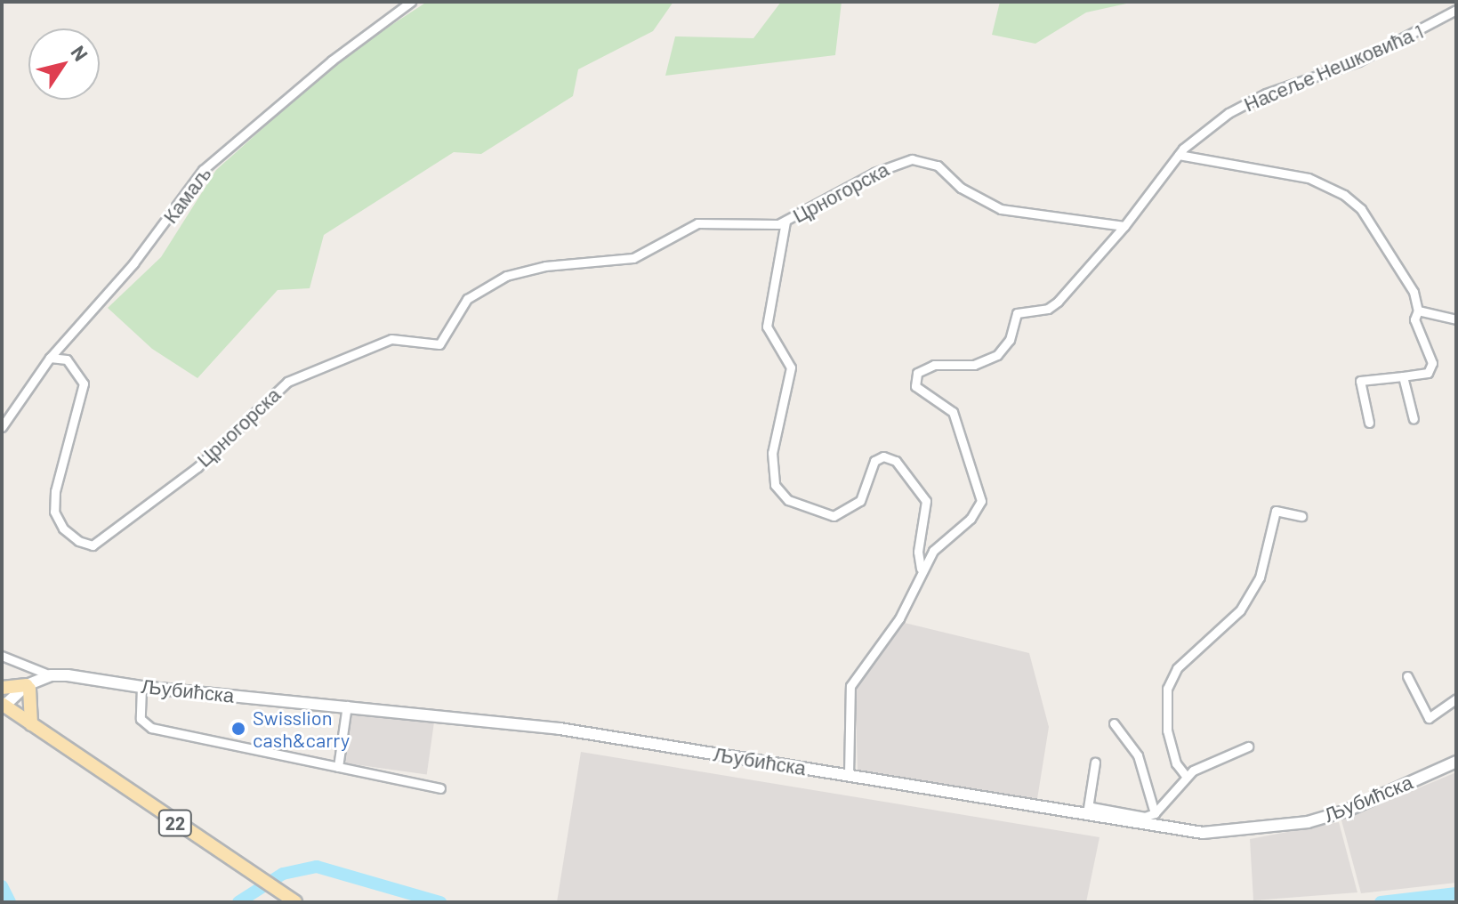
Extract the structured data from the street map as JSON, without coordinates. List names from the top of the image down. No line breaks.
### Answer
{"streets":{"main road":["22"],"street":["Насеље Нешковића 1","Црногорска","Камаљ","Љубићска"]},"crossings":[["Црногорска","Камаљ"]],"places":["Swisslion cash&carry"],"north":"top right"}
